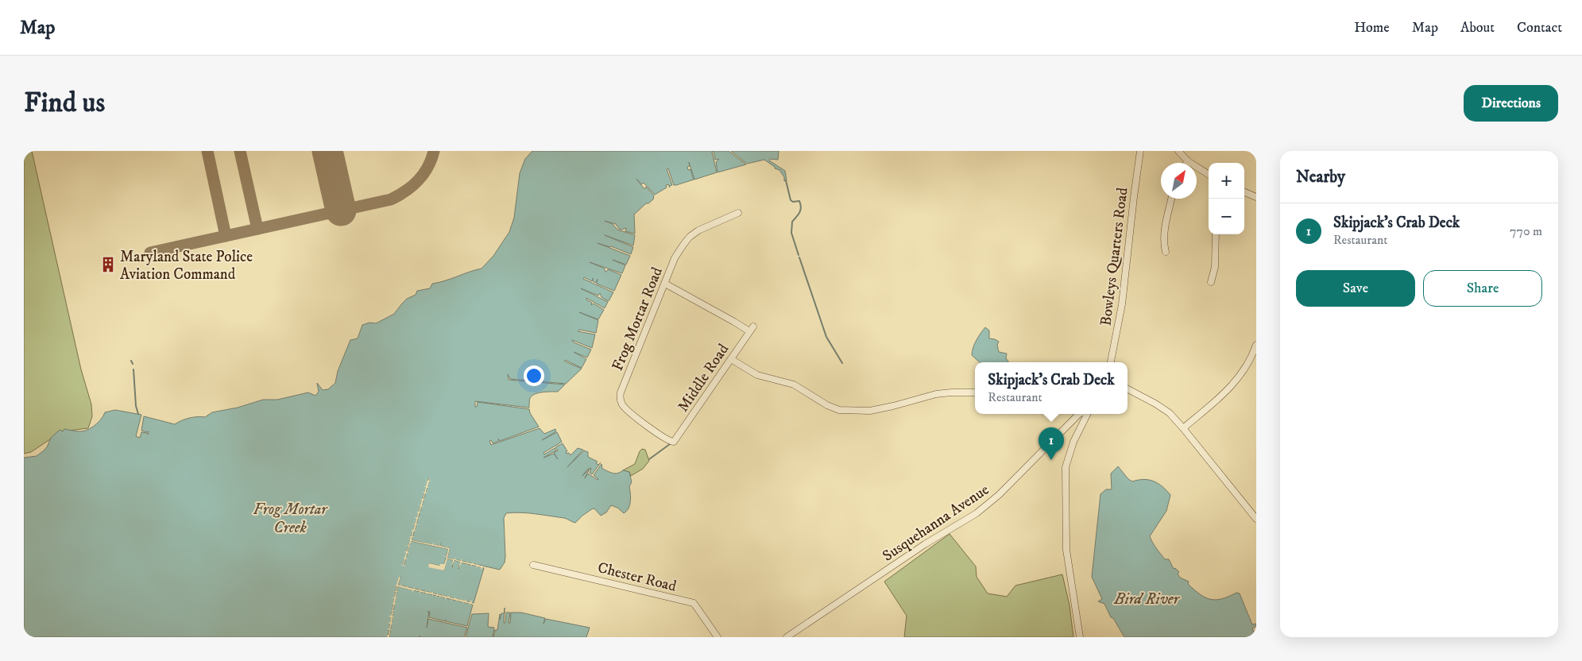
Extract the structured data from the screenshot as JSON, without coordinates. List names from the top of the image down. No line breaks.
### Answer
{"streets":{"street":["Bowleys Quarters Road","Frog Mortar Road","Middle Road","Susquehanna Avenue","Chester Road"]},"crossings":[["Frog Mortar Road","Middle Road"]],"water":["Frog Mortar Creek","Bird River"],"places":{"building":["Maryland State Police Aviation Command"]},"north":"top right","page":{"header":"Map","nav":["Home","Map","About","Contact"],"buttons":["Directions",["Save","Share"]],"title":"Find us","heading":"Nearby","map_buttons":["+","−"],"list":[{"mark":"1","name":"Skipjack's Crab Deck","note":"Restaurant","value":"770 m"}],"popup":["Skipjack's Crab Deck","Restaurant"],"pins":"1"}}
